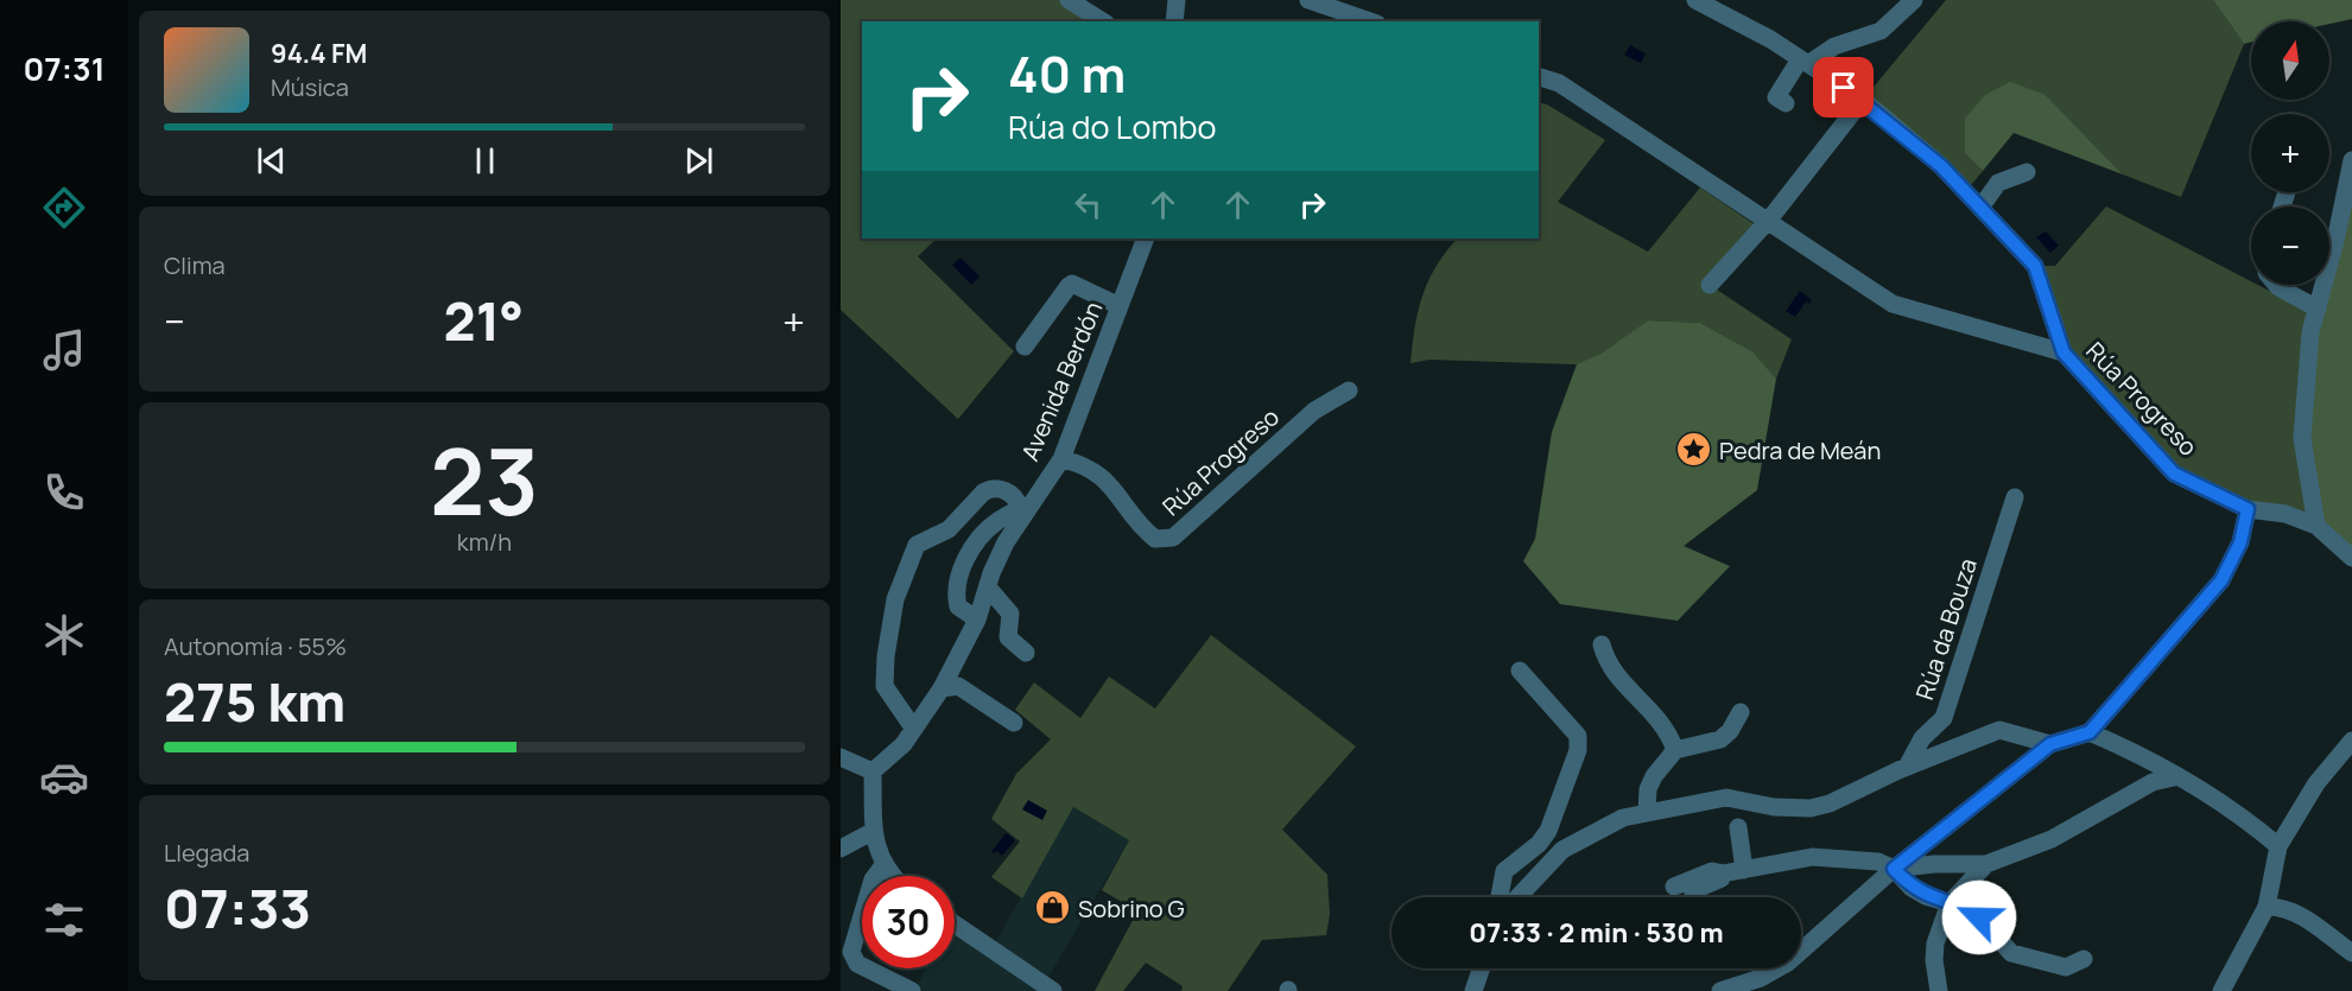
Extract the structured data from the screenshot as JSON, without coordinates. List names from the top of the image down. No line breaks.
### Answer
{"streets":{"street":["Avenida Berdón","Rúa Progreso","Rúa da Bouza"]},"crossings":[["Avenida Berdón","Rúa Progreso"]],"places":{"place":["Pedra de Meán"],"shop":["Sobrino G"]},"north":"top","page":{"tabs":"07:31","map_buttons":["+","−"],"turn":["40 m","Rúa do Lombo"],"song":["94.4 FM","Música"],"tile":["Clima",["23","km/h"],["Autonomía · 55%","275 km"],["Llegada","07:33"]],"heat":["−","21°","+"],"limit":"30","trip":"07:33 · 2 min · 530 m"}}
